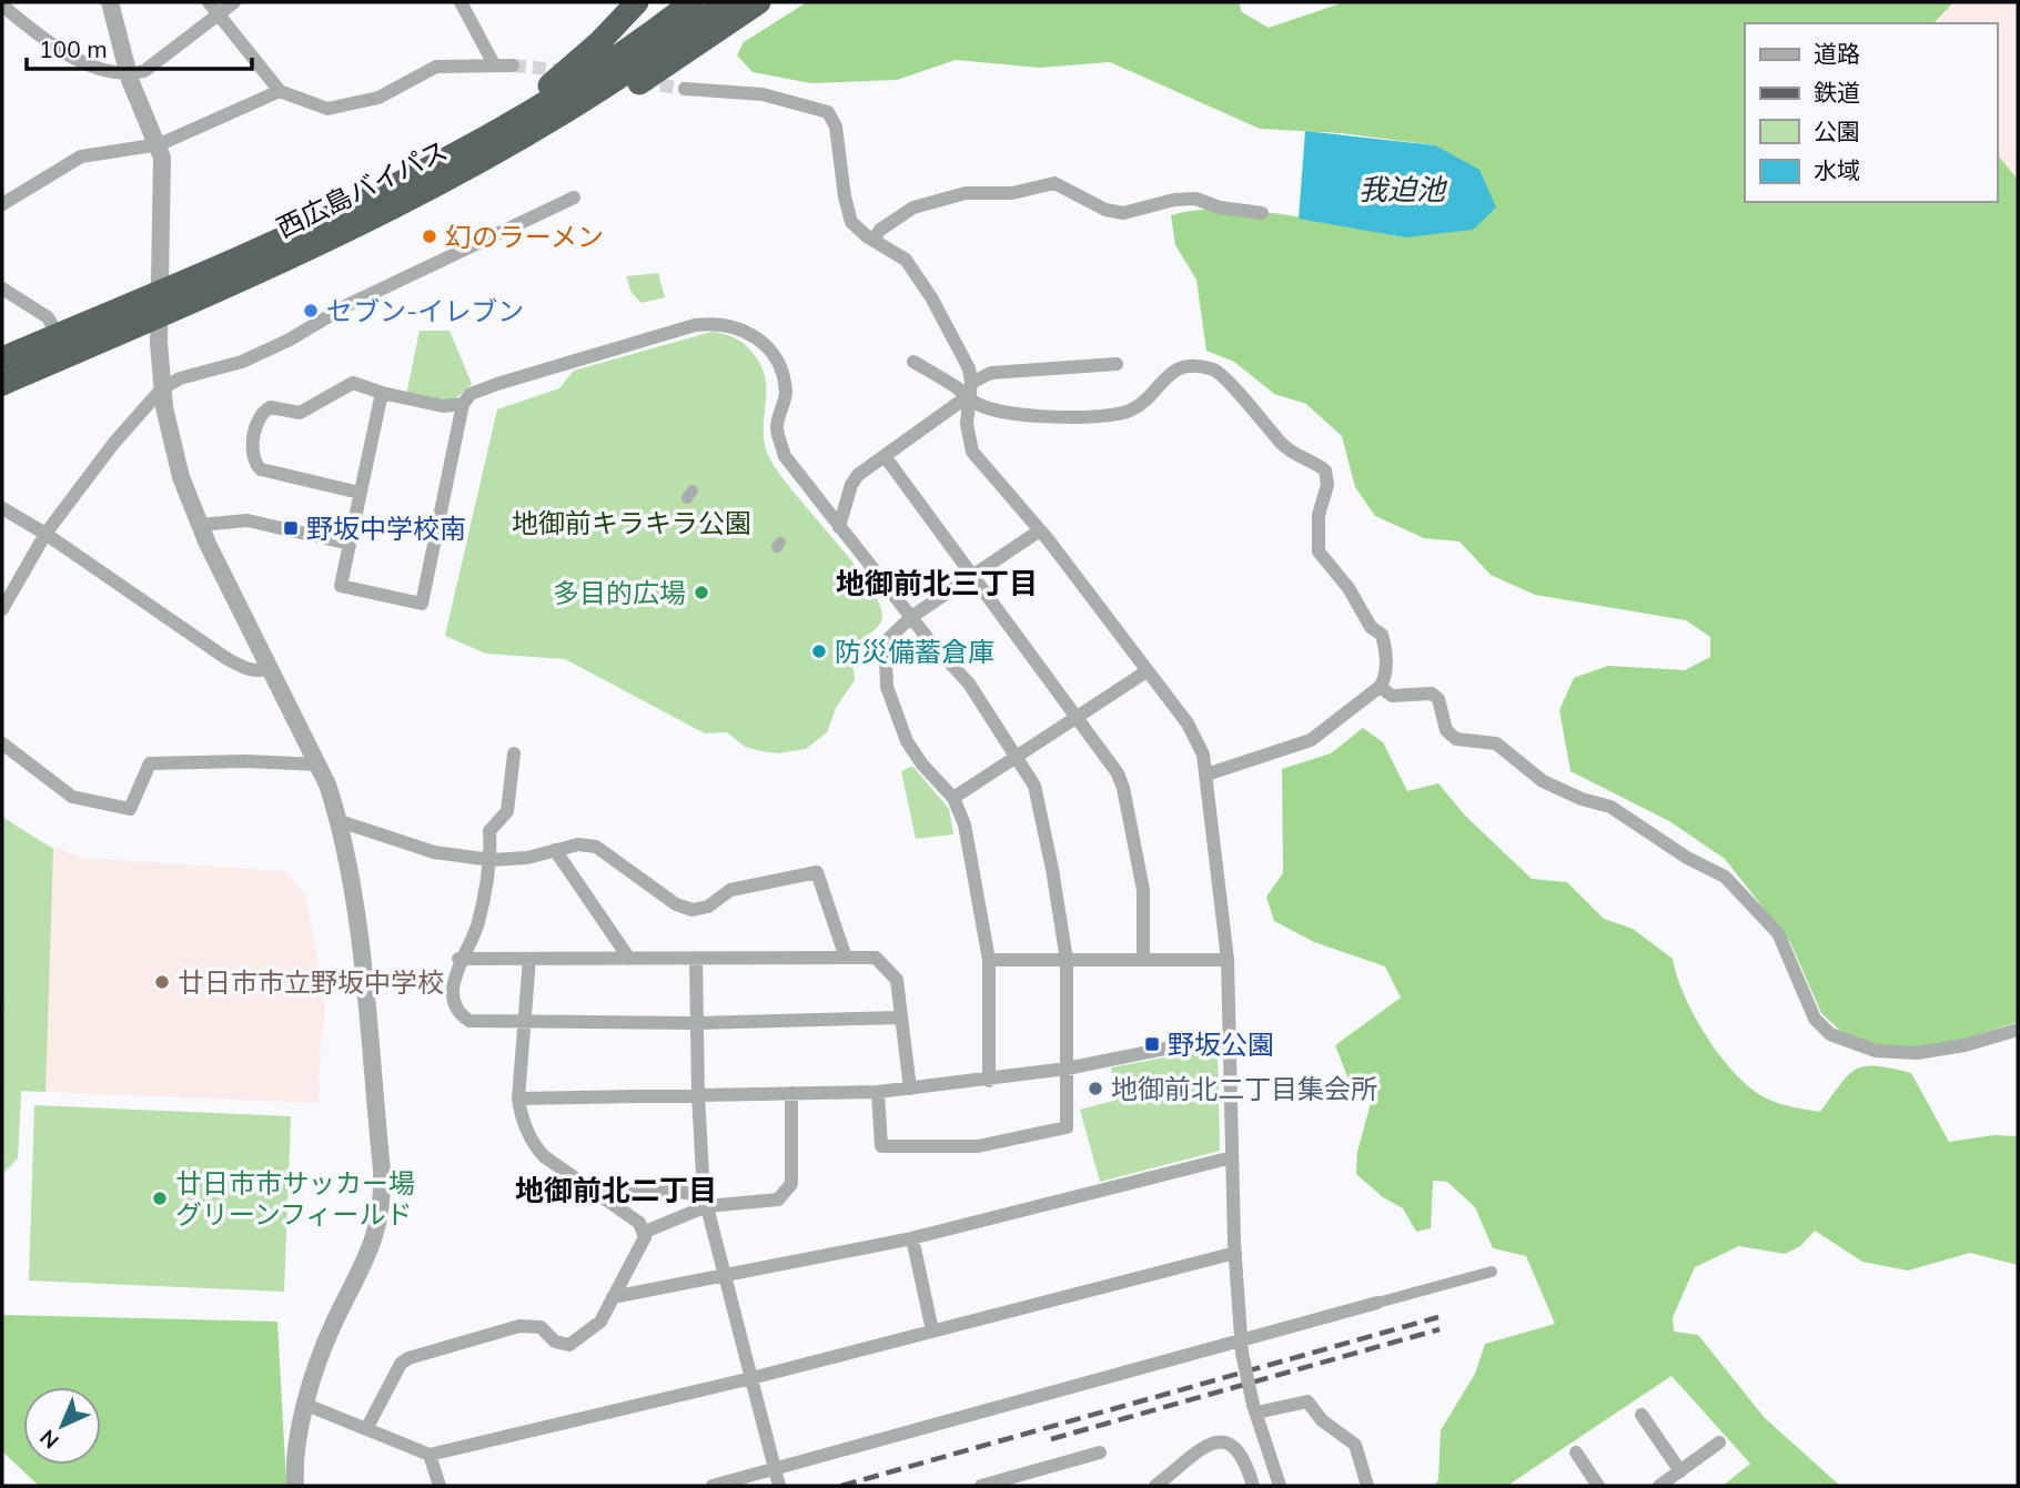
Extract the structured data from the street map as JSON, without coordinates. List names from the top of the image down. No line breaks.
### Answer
{"streets":{"highway":["西広島バイパス"]},"districts":["地御前北三丁目","地御前北二丁目"],"water":["我迫池"],"parks":["地御前キラキラ公園"],"places":{"other":["幻のラーメン","セブン-イレブン","多目的広場","防災備蓄倉庫","廿日市市立野坂中学校","地御前北二丁目集会所","廿日市市サッカー場 グリーンフィールド"],"transit":["野坂中学校南","野坂公園"]},"legend":["道路","鉄道","公園","水域"],"scale_bar":"100 m","north":"bottom left"}
